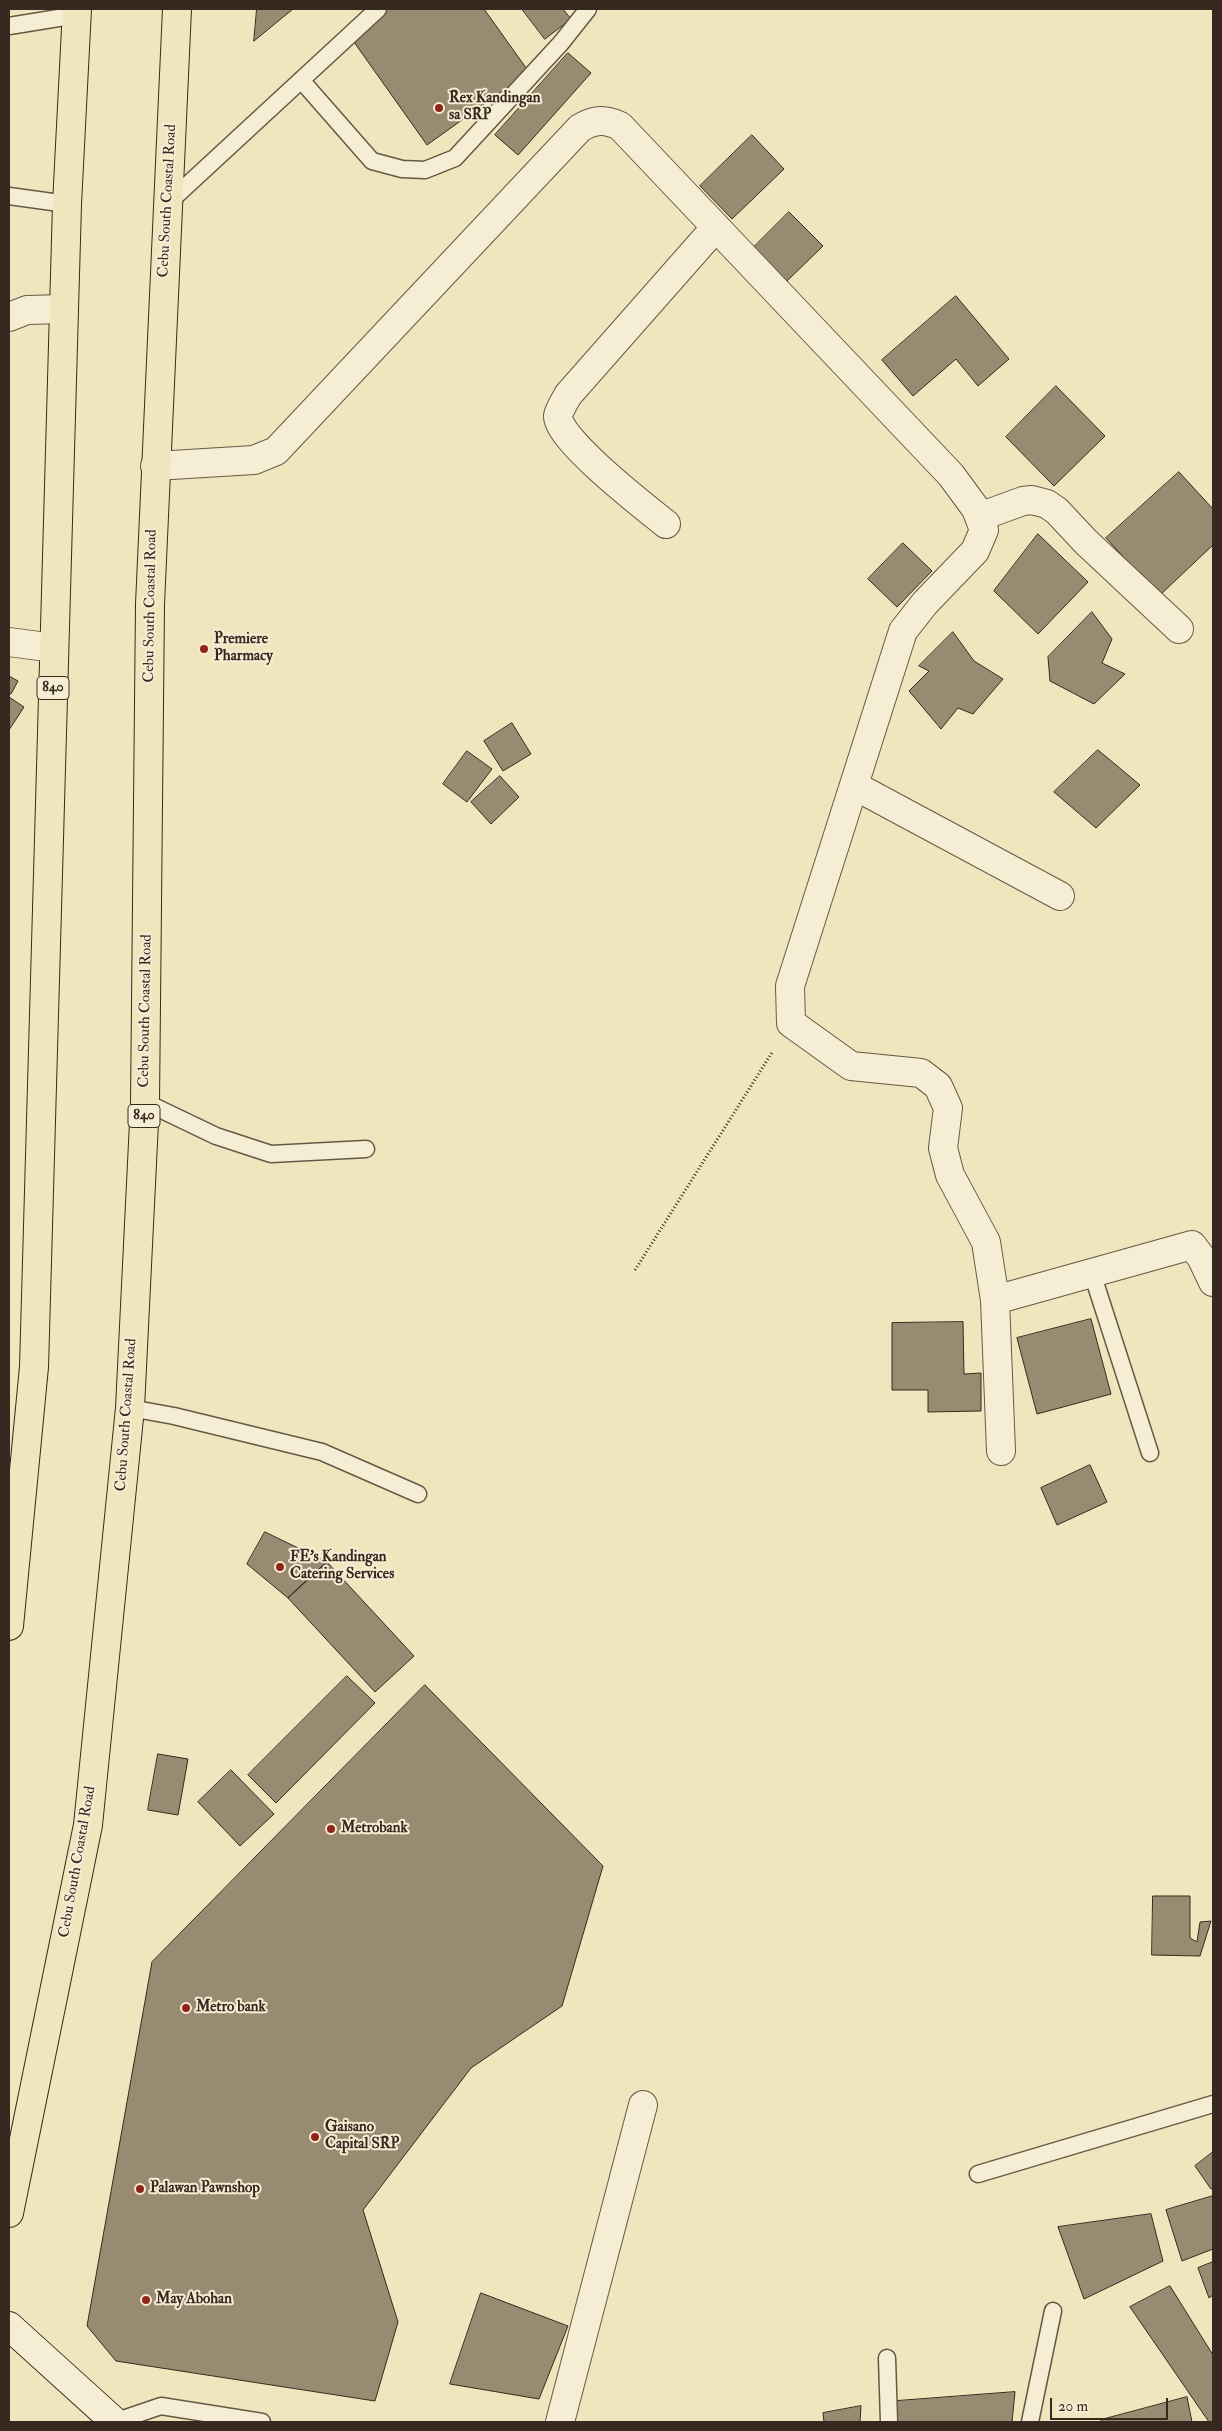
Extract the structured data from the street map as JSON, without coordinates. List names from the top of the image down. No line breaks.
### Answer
{"streets":{"highway":["Cebu South Coastal Road","840"]},"places":["Rex Kandingan sa SRP","Premiere Pharmacy","FE's Kandingan Catering Services","Metrobank","Metro bank","Gaisano Capital SRP","Palawan Pawnshop","May Abohan"],"scale_bar":"20 m"}
